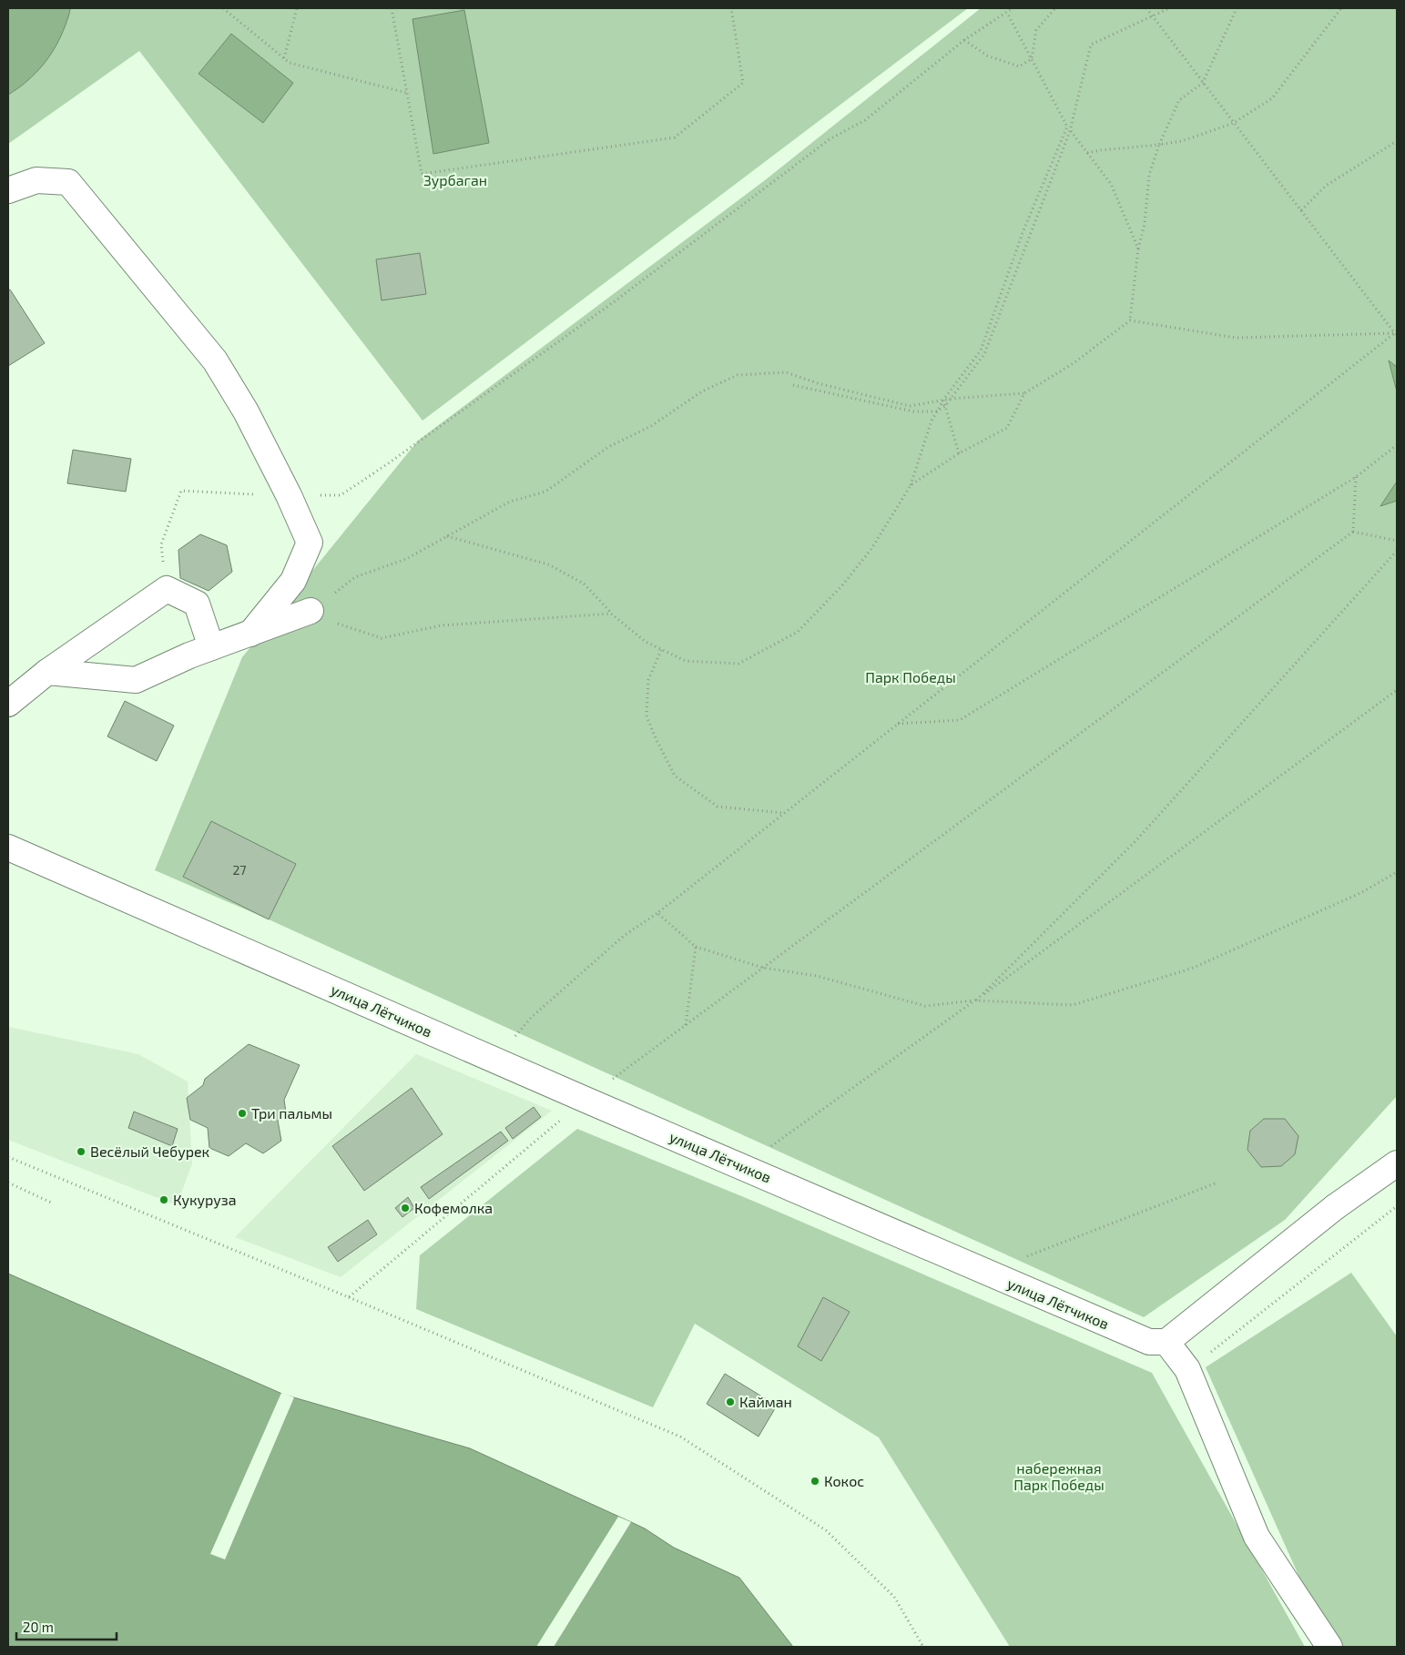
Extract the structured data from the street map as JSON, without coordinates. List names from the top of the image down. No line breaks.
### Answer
{"streets":{"street":["улица Лётчиков"]},"parks":["Зурбаган","Парк Победы","набережная Парк Победы"],"places":["Три пальмы","Весёлый Чебурек","Кукуруза","Кофемолка","Кайман","Кокос"],"house_numbers":["27"],"scale_bar":"20 m"}
